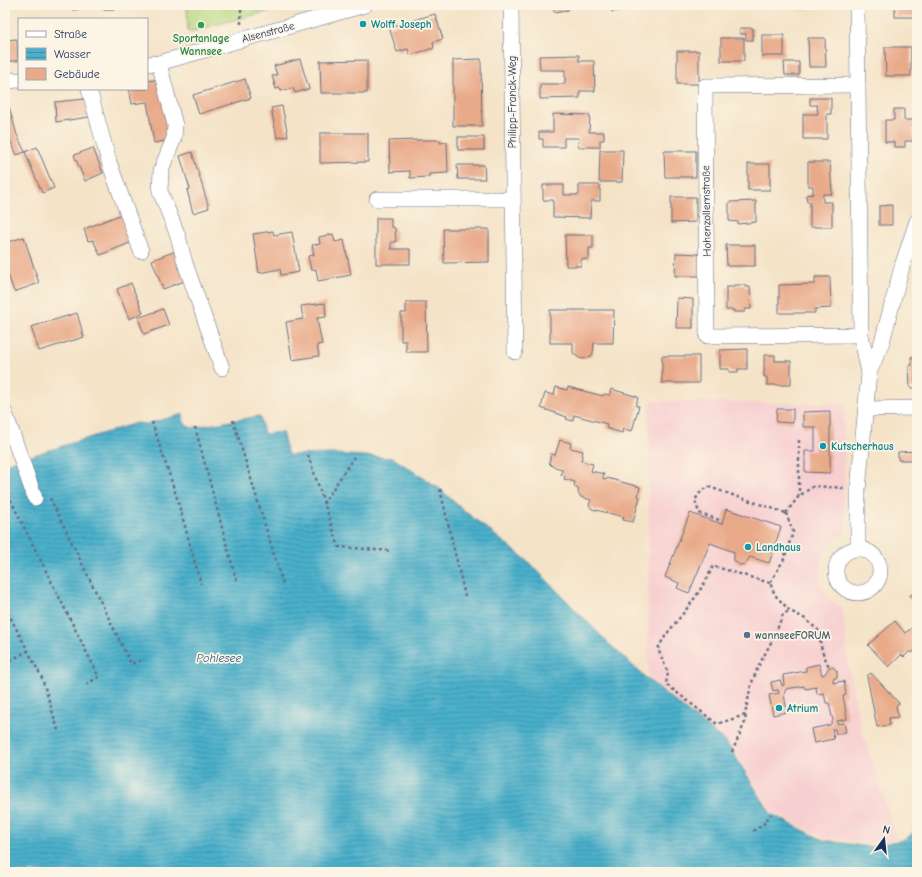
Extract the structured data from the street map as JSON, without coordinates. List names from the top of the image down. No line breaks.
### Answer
{"streets":{"street":["Alsenstraße","Philipp-Franck-Weg","Hohenzollernstraße"]},"water":["Pohlesee"],"places":["Wolff Joseph","Sportanlage Wannsee","Kutscherhaus","Landhaus","wannseeFORUM","Atrium"],"legend":["Straße","Wasser","Gebäude"],"north":"top"}
